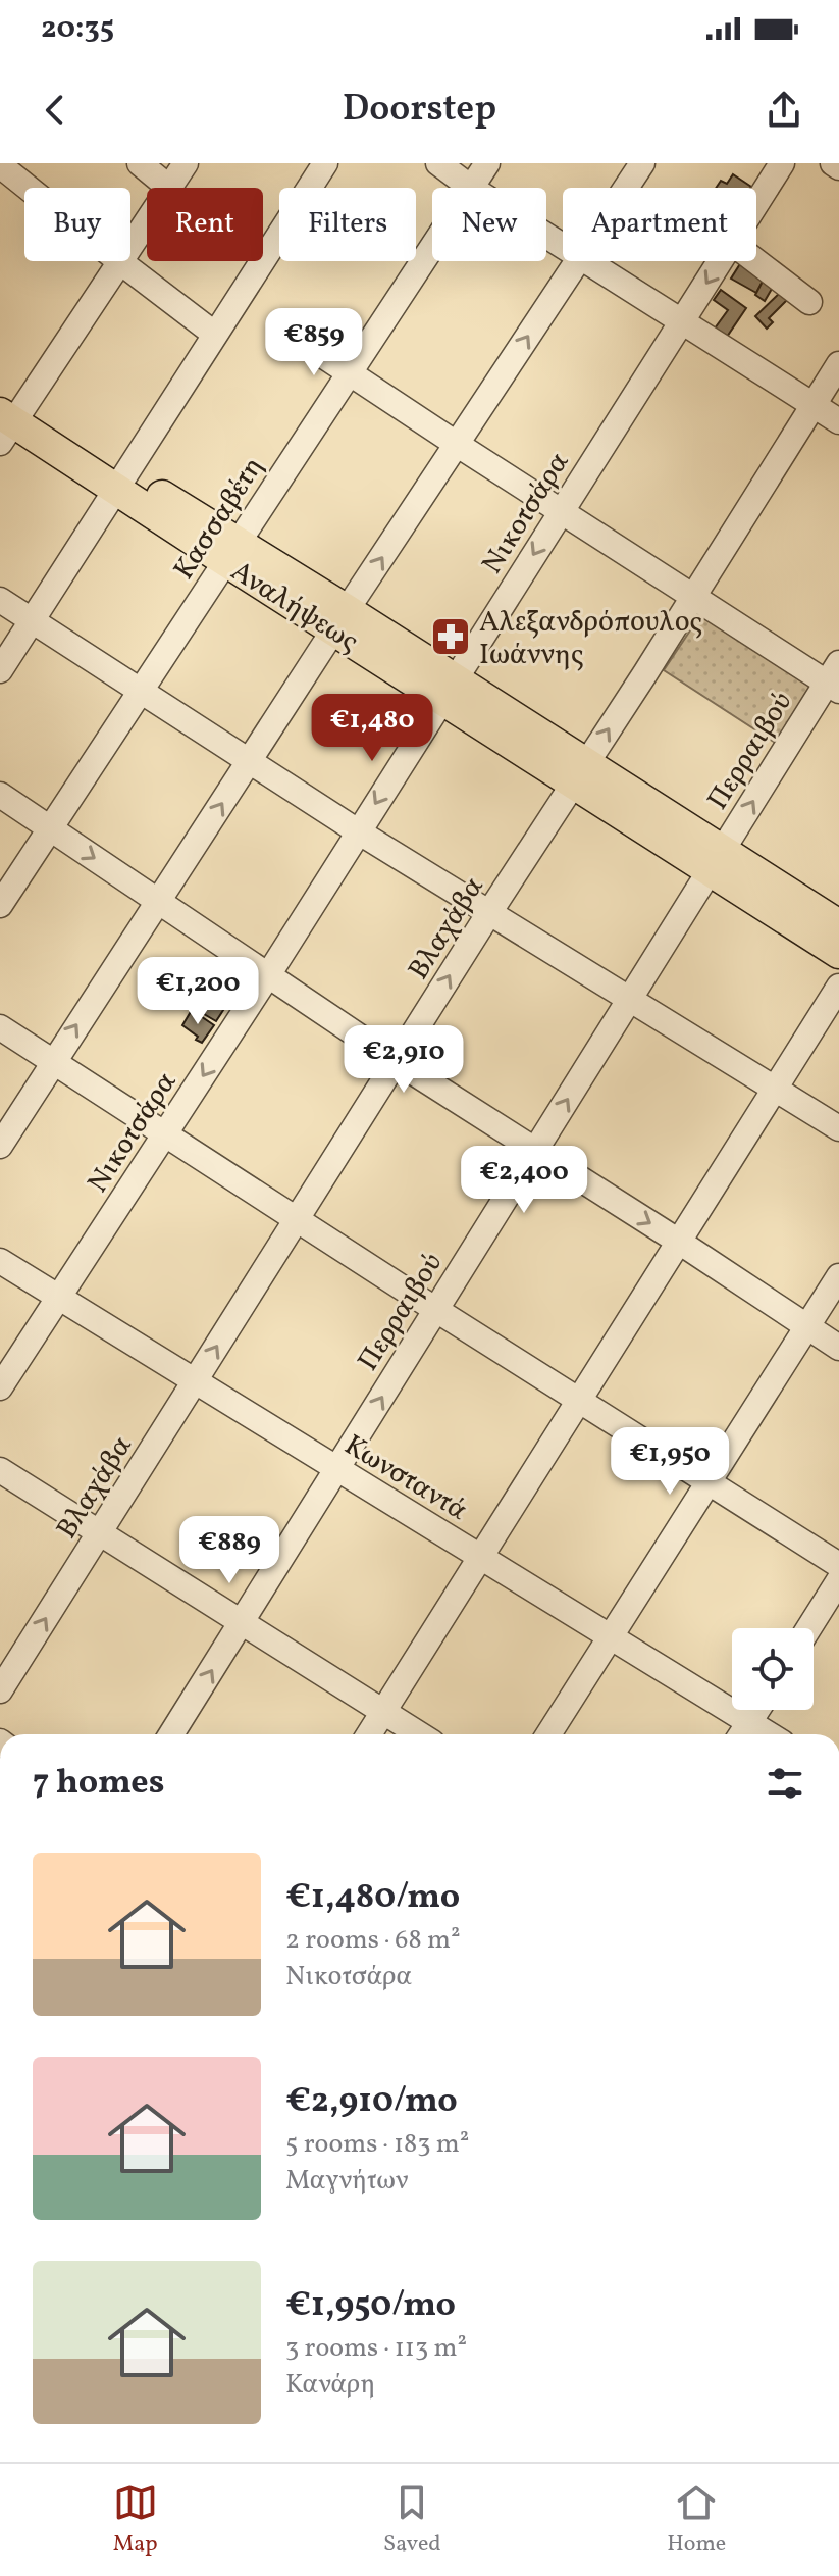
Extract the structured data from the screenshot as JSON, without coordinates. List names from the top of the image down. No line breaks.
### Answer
{"streets":{"main road":["Αναλήψεως"],"street":["Νικοτσάρα","Κασσαβέτη","Περραιβού","Βλαχάβα","Κωνσταντά"]},"crossings":[["Νικοτσάρα","Αναλήψεως"],["Νικοτσάρα","Κωνσταντά"],["Κασσαβέτη","Αναλήψεως"],["Αναλήψεως","Περραιβού"],["Αναλήψεως","Βλαχάβα"],["Περραιβού","Κωνσταντά"],["Βλαχάβα","Κωνσταντά"]],"one_way":["Βλαχάβα"],"places":{"pharmacy":["Αλεξανδρόπουλος Ιωάννης"]},"page":{"status":"20:35","header":"Doorstep","chip":["Buy","Rent","Filters","New","Apartment"],"price":["€859","€1,480","€1,200","€2,910","€2,400","€1,950","€889"],"heading":"7 homes","list":[{"name":"€1,480/mo","note":"2 rooms · 68 m² · Νικοτσάρα"},{"name":"€2,910/mo","note":"5 rooms · 183 m² · Μαγνήτων"},{"name":"€1,950/mo","note":"3 rooms · 113 m² · Κανάρη"}],"tabs":["Map","Saved","Home"]}}
